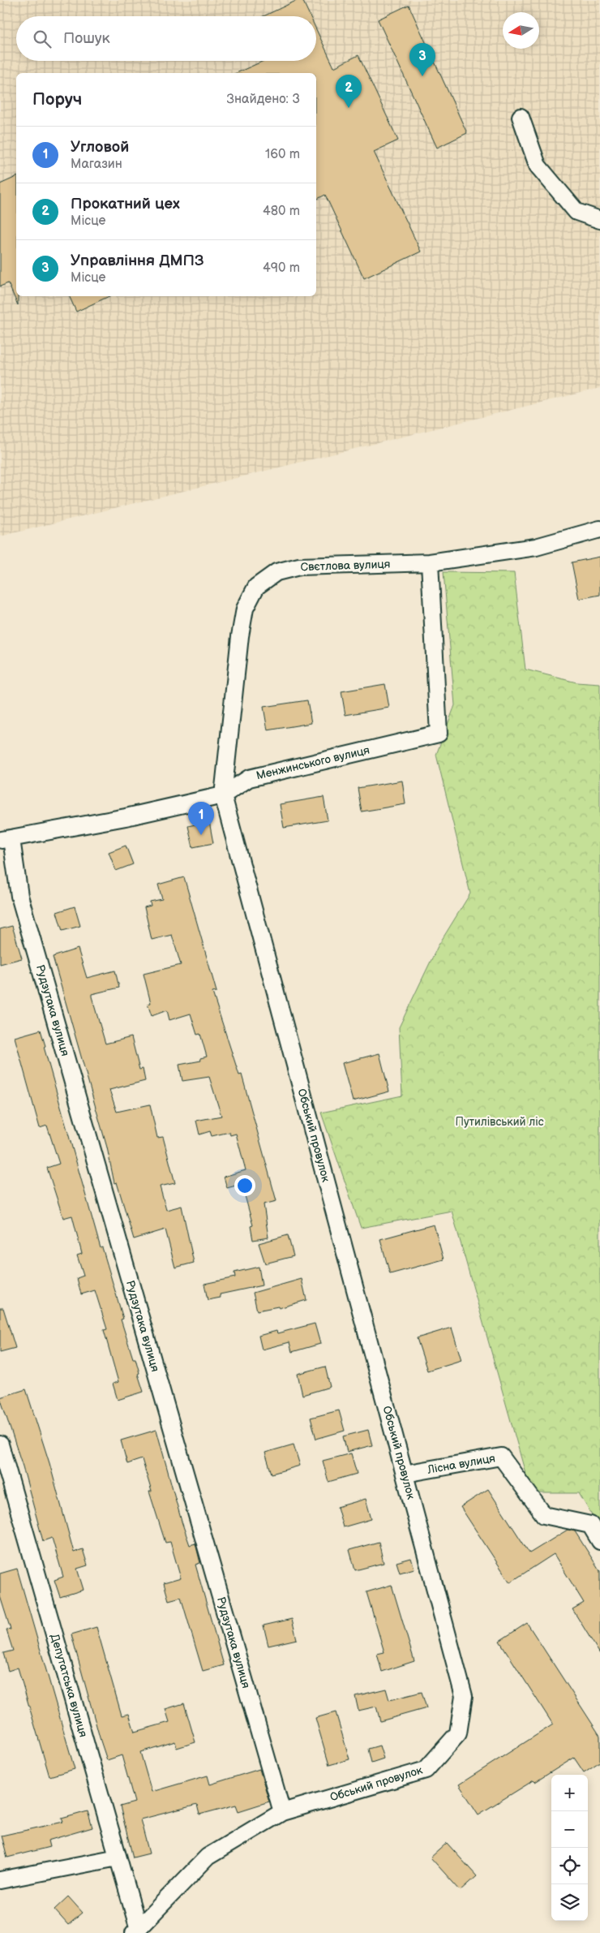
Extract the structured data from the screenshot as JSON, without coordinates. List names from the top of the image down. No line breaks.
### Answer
{"streets":{"street":["Свєтлова вулиця","Менжинського вулиця","Рудзутака вулиця","Обський провулок","Лісна вулиця","Депутатська вулиця"]},"crossings":[["Свєтлова вулиця","Менжинського вулиця"],["Свєтлова вулиця","Обський провулок"],["Менжинського вулиця","Рудзутака вулиця"],["Менжинського вулиця","Обський провулок"],["Рудзутака вулиця","Обський провулок"],["Обський провулок","Лісна вулиця"],["Обський провулок","Депутатська вулиця"]],"parks":["Путилівський ліс"],"north":"left","page":{"search":"Пошук","pins":["3","2","1"],"heading":["Поруч","Знайдено: 3"],"list":[{"mark":"1","name":"Угловой","note":"Магазин","value":"160 m"},{"mark":"2","name":"Прокатний цех","note":"Місце","value":"480 m"},{"mark":"3","name":"Управління ДМПЗ","note":"Місце","value":"490 m"}],"map_buttons":["+","−"]}}
